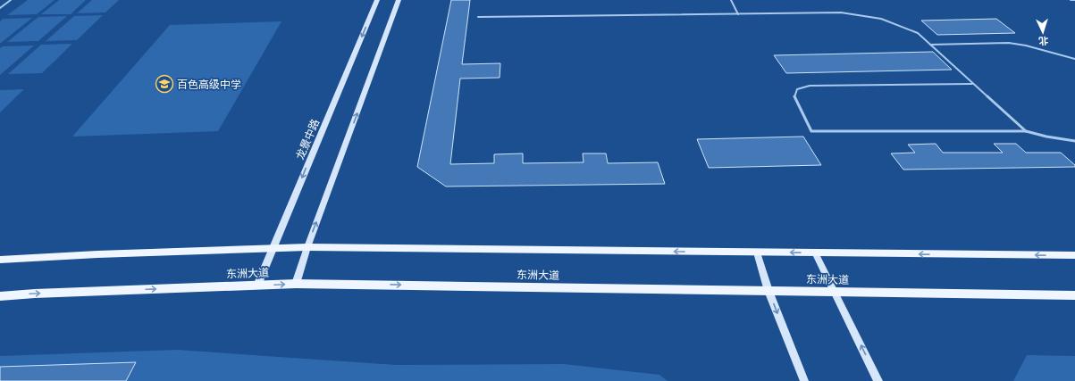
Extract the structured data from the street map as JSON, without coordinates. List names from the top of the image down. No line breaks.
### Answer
{"streets":{"main road":["东洲大道"],"street":["龙景中路"]},"crossings":[["龙景中路","东洲大道"]],"places":{"school or university":["百色高级中学"]},"north":"bottom"}
